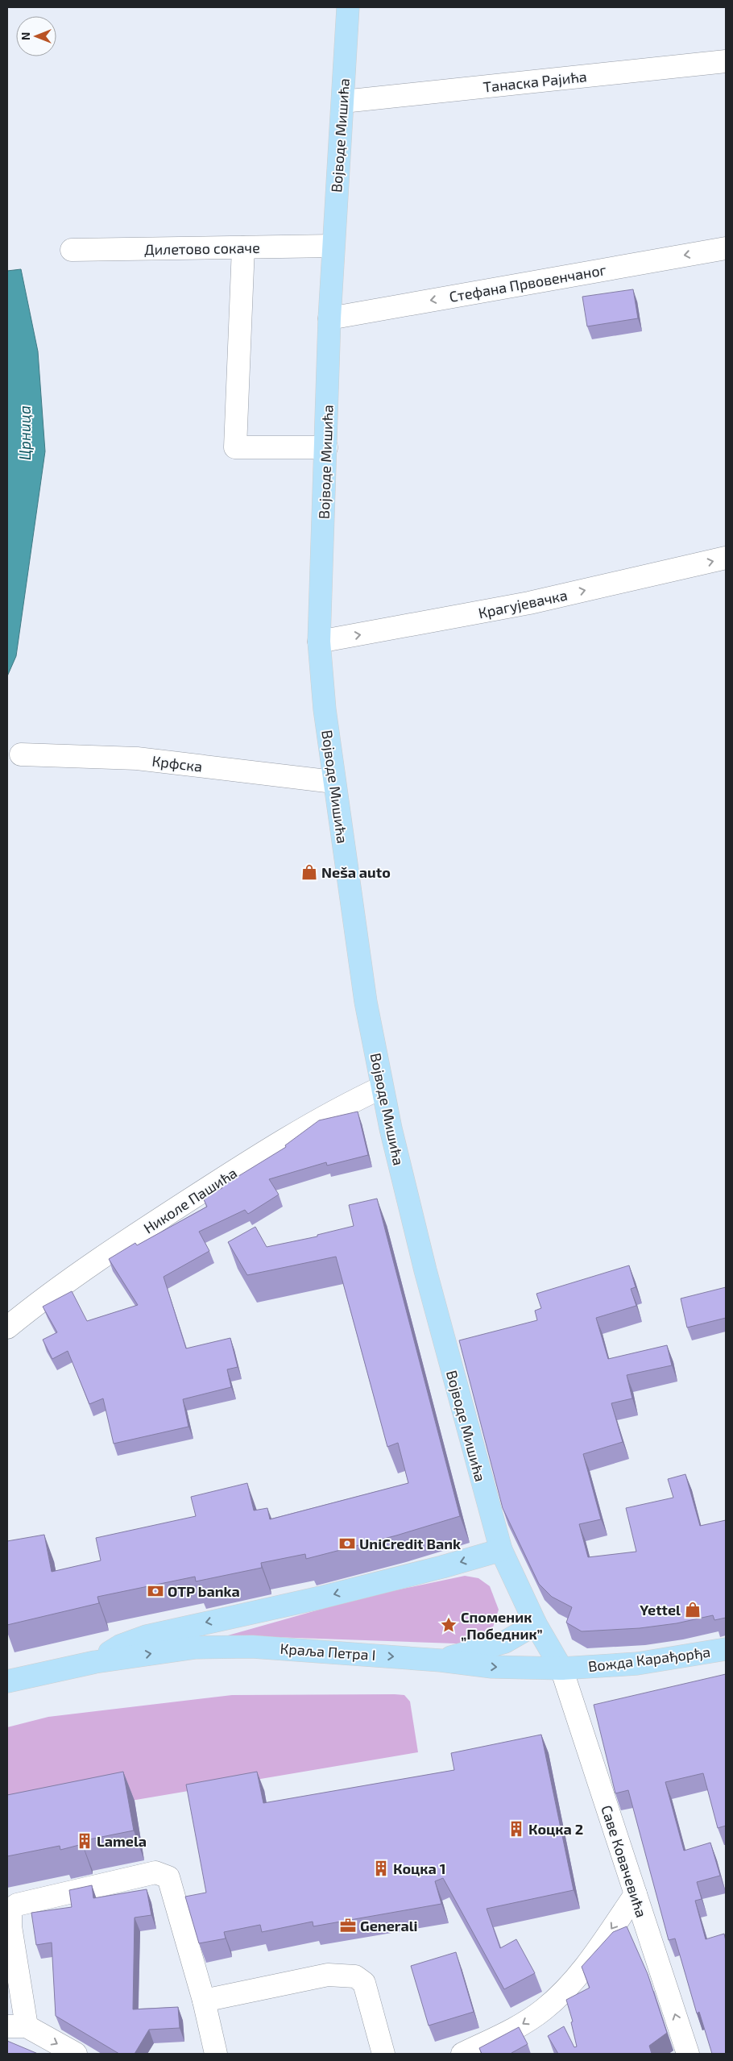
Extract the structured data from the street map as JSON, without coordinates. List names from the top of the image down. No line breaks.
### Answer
{"streets":{"main road":["Војводе Мишића","Краља Петра I","Вожда Карађорђа"],"street":["Танаска Рајића","Дилетово сокаче","Стефана Првовенчаног","Крагујевачка","Крфска","Николе Пашића","Саве Ковачевића"]},"crossings":[["Танаска Рајића","Војводе Мишића"],["Војводе Мишића","Дилетово сокаче"],["Војводе Мишића","Стефана Првовенчаног"],["Војводе Мишића","Крагујевачка"],["Војводе Мишића","Крфска"],["Војводе Мишића","Николе Пашића"],["Војводе Мишића","Краља Петра I"],["Краља Петра I","Вожда Карађорђа"],["Краља Петра I","Саве Ковачевића"],["Вожда Карађорђа","Саве Ковачевића"]],"one_way":["Стефана Првовенчаног","Крагујевачка","Саве Ковачевића"],"water":["Црница"],"places":{"shop":["Neša auto","Yettel"],"bank":["UniCredit Bank","OTP banka"],"place":["Споменик „Победник”"],"building":["Коцка 2","Lamela","Коцка 1"],"office":["Generali"]},"north":"left"}
